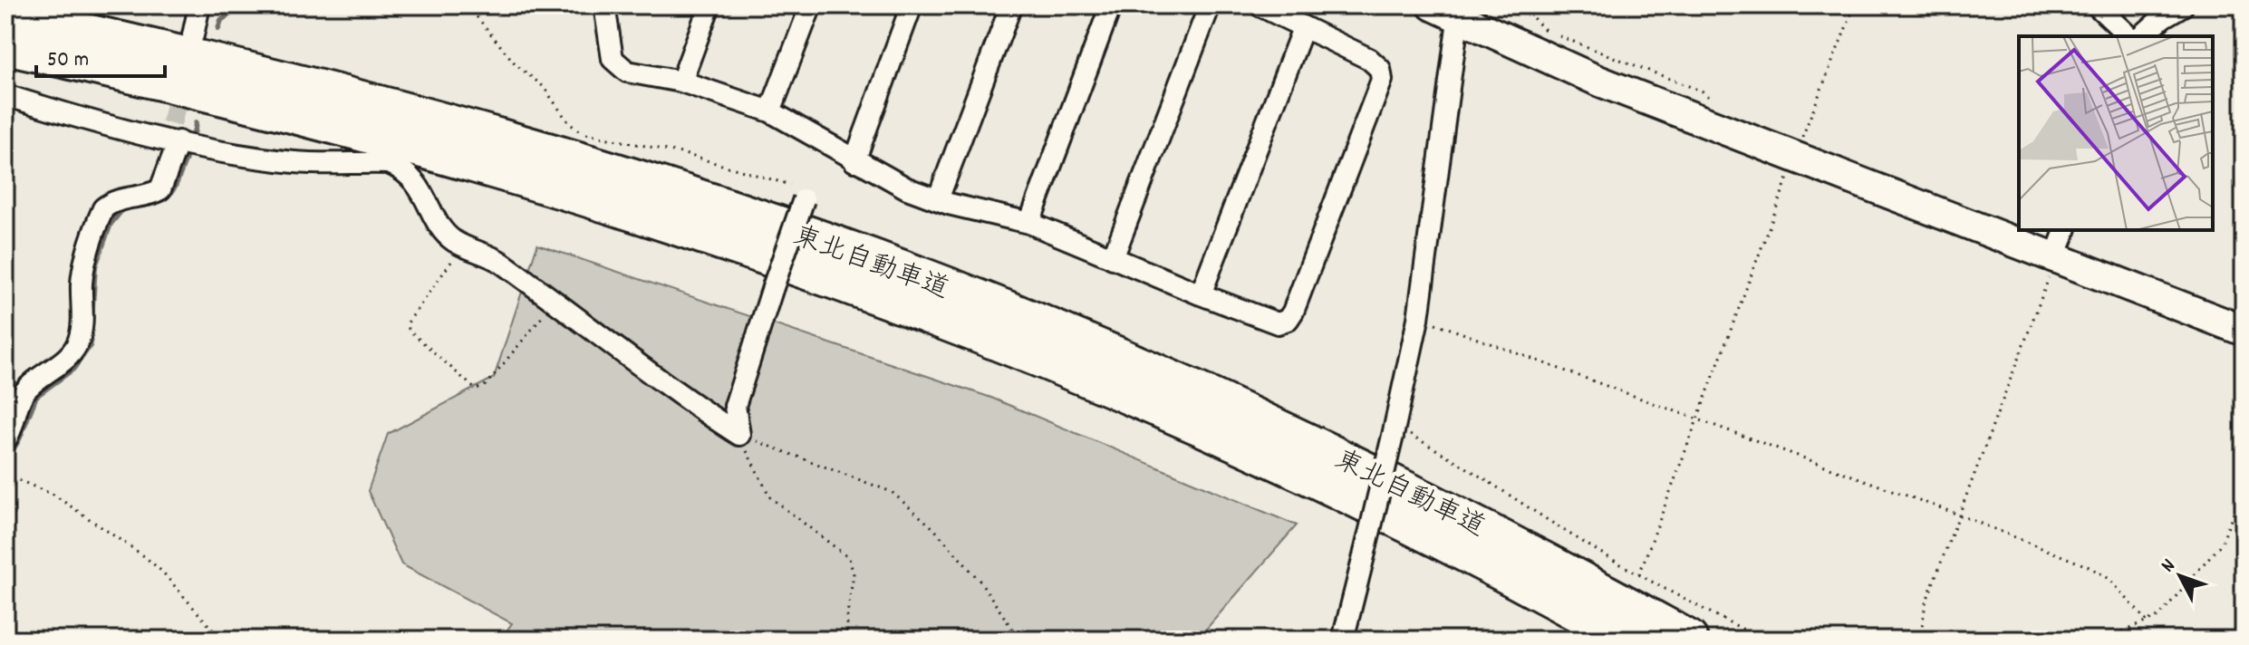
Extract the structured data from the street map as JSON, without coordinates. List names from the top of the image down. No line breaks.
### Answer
{"streets":{"highway":["東北自動車道"]},"scale_bar":"50 m","north":"top left"}
